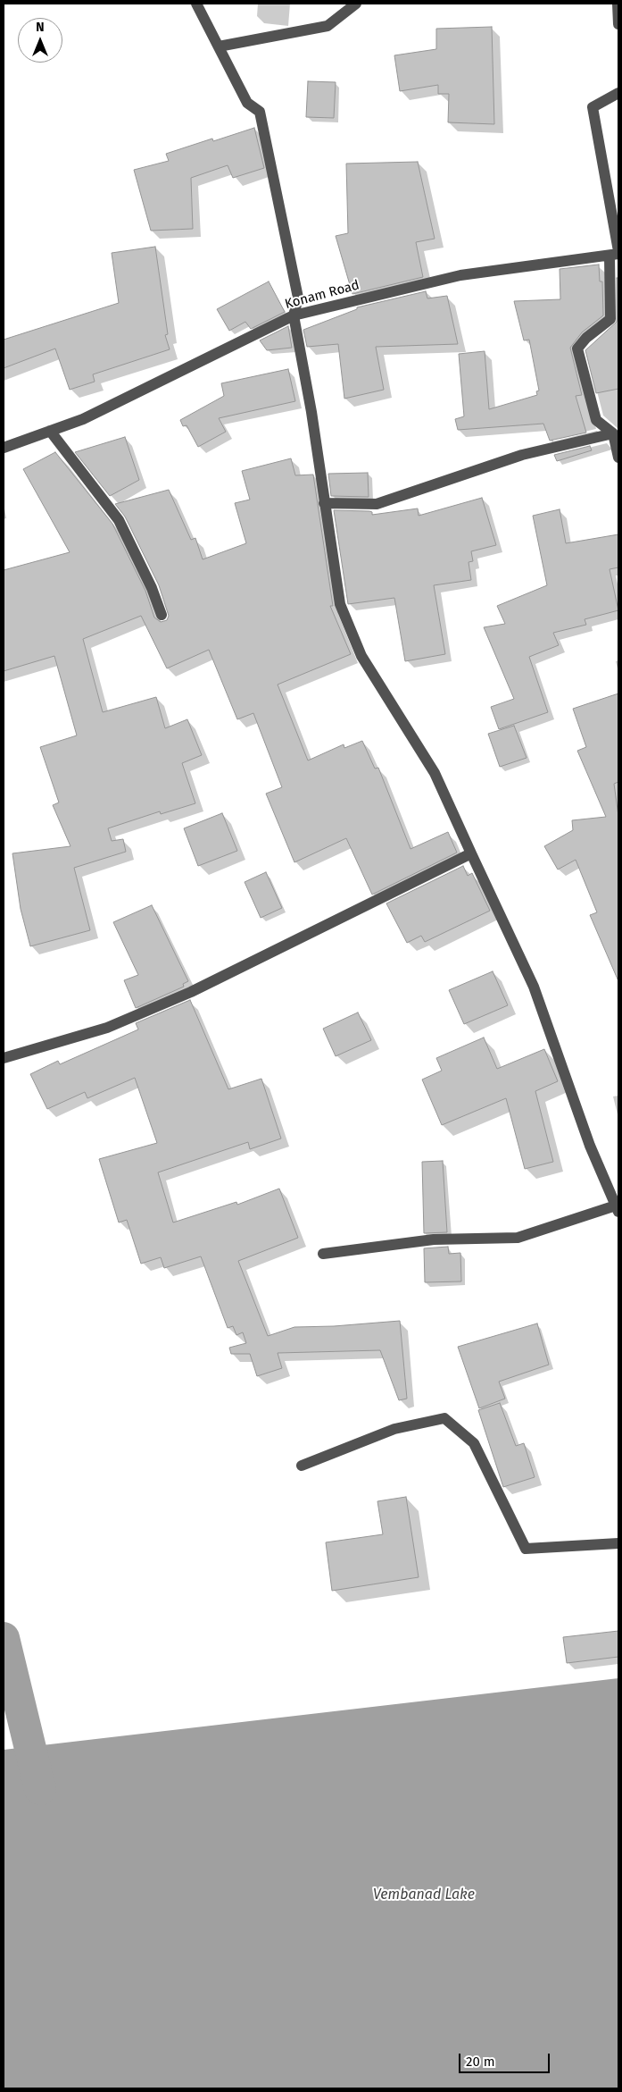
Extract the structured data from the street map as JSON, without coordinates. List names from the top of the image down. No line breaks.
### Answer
{"streets":{"street":["Konam Road"]},"water":["Vembanad Lake"],"scale_bar":"20 m","north":"top"}
